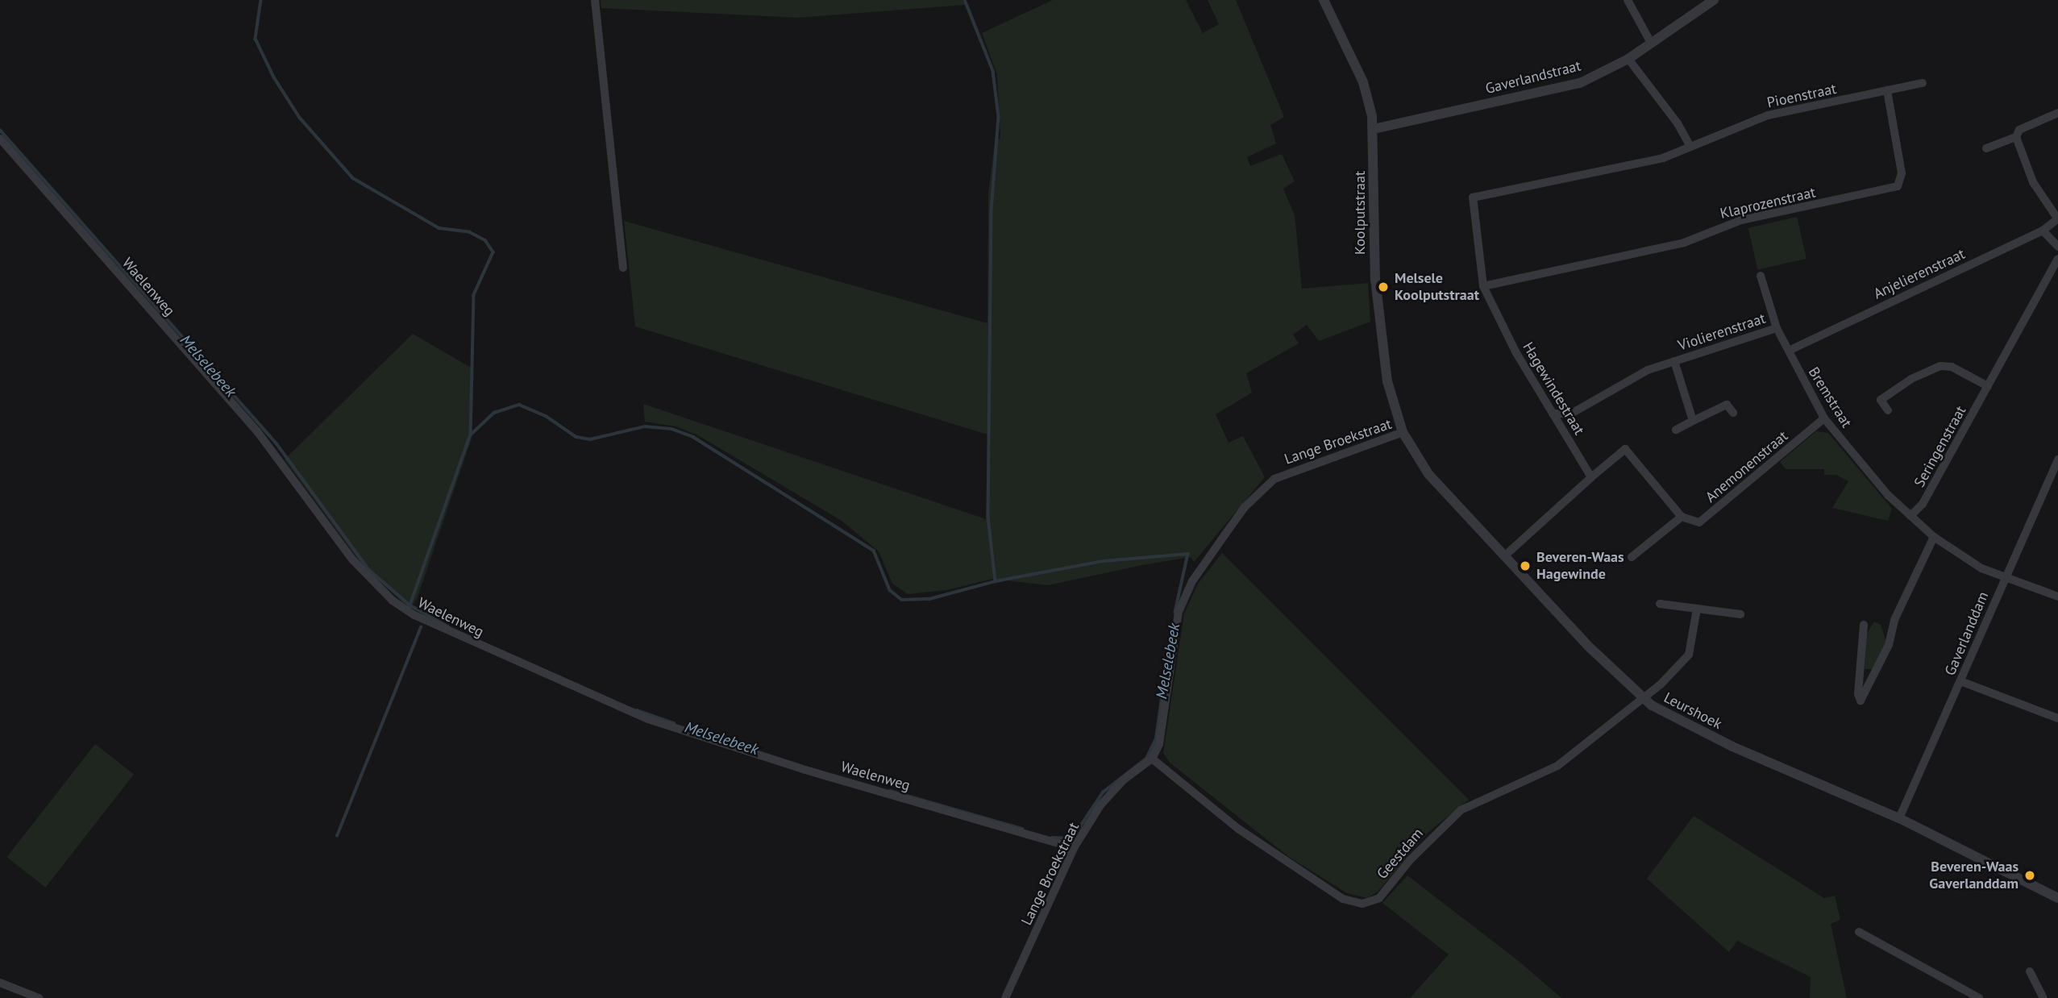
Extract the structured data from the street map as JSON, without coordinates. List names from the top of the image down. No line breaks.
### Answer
{"streets":{"street":["Gaverlandstraat","Pioenstraat","Klaprozenstraat","Koolputstraat","Anjelierenstraat","Waelenweg","Violierenstraat","Hagewindestraat","Bremstraat","Lange Broekstraat","Seringenstraat","Anemonenstraat","Gaverlanddam","Leurshoek","Geestdam"]},"crossings":[["Gaverlandstraat","Koolputstraat"],["Pioenstraat","Klaprozenstraat"],["Pioenstraat","Hagewindestraat"],["Klaprozenstraat","Hagewindestraat"],["Koolputstraat","Lange Broekstraat"],["Koolputstraat","Leurshoek"],["Anjelierenstraat","Bremstraat"],["Waelenweg","Lange Broekstraat"],["Violierenstraat","Hagewindestraat"],["Violierenstraat","Bremstraat"],["Bremstraat","Seringenstraat"],["Bremstraat","Anemonenstraat"],["Bremstraat","Gaverlanddam"],["Lange Broekstraat","Leurshoek"],["Lange Broekstraat","Geestdam"],["Gaverlanddam","Leurshoek"],["Leurshoek","Geestdam"]],"water":["Melselebeek"],"places":["Melsele Koolputstraat","Beveren-Waas Hagewinde","Beveren-Waas Gaverlanddam"]}
